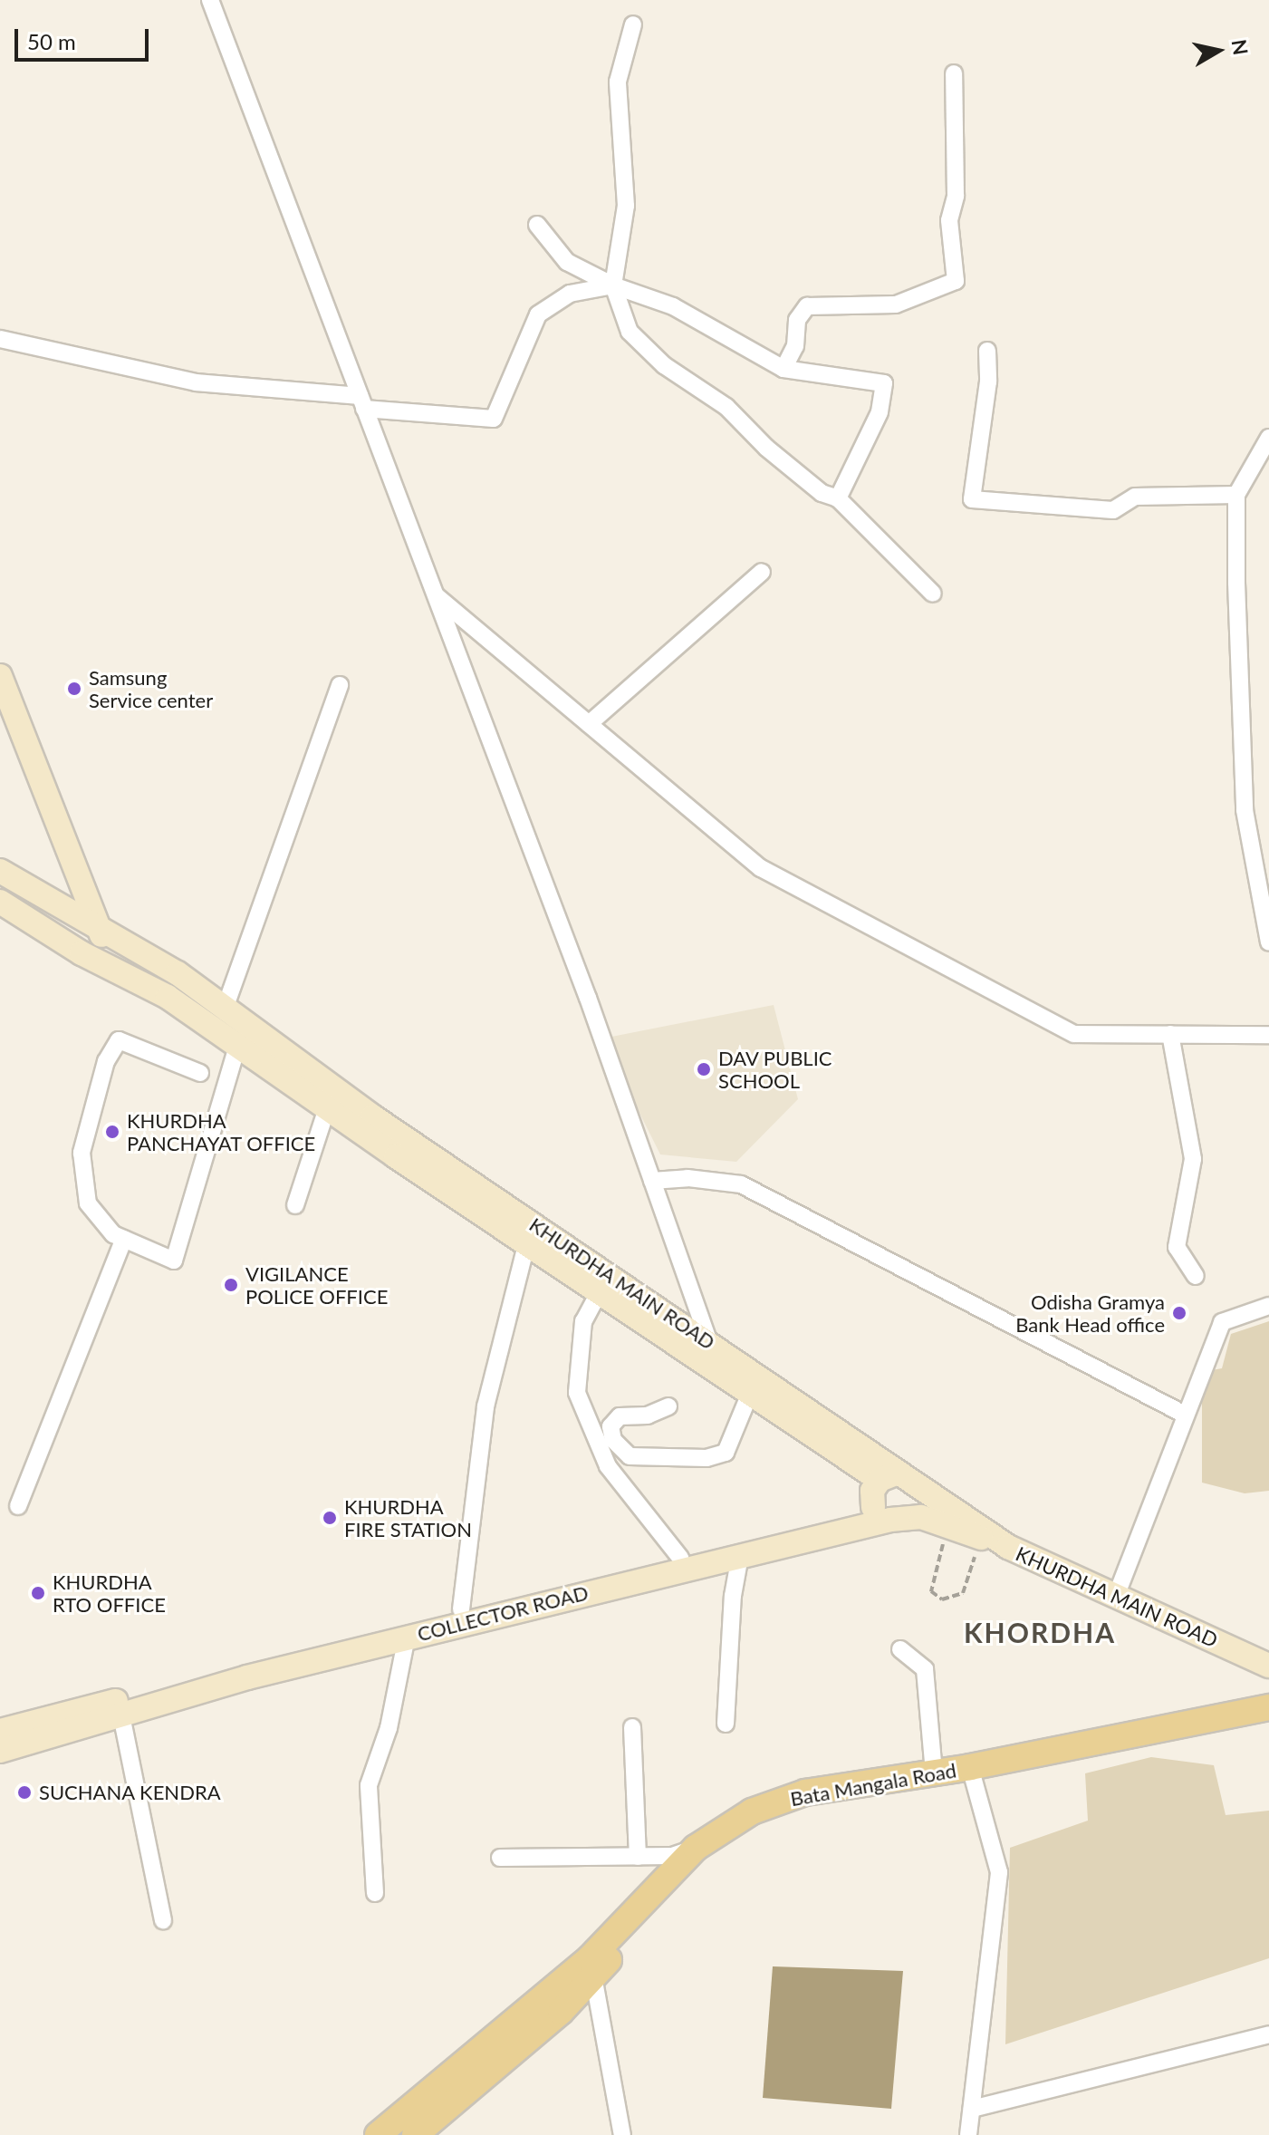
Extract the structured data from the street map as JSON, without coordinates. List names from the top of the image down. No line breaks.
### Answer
{"streets":{"main road":["KHURDHA MAIN ROAD","COLLECTOR ROAD","Bata Mangala Road"]},"crossings":[["KHURDHA MAIN ROAD","COLLECTOR ROAD"]],"districts":["KHORDHA"],"places":["Samsung Service center","DAV PUBLIC SCHOOL","KHURDHA PANCHAYAT OFFICE","VIGILANCE POLICE OFFICE","Odisha Gramya Bank Head office","KHURDHA FIRE STATION","KHURDHA RTO OFFICE","SUCHANA KENDRA"],"scale_bar":"50 m","north":"right"}
